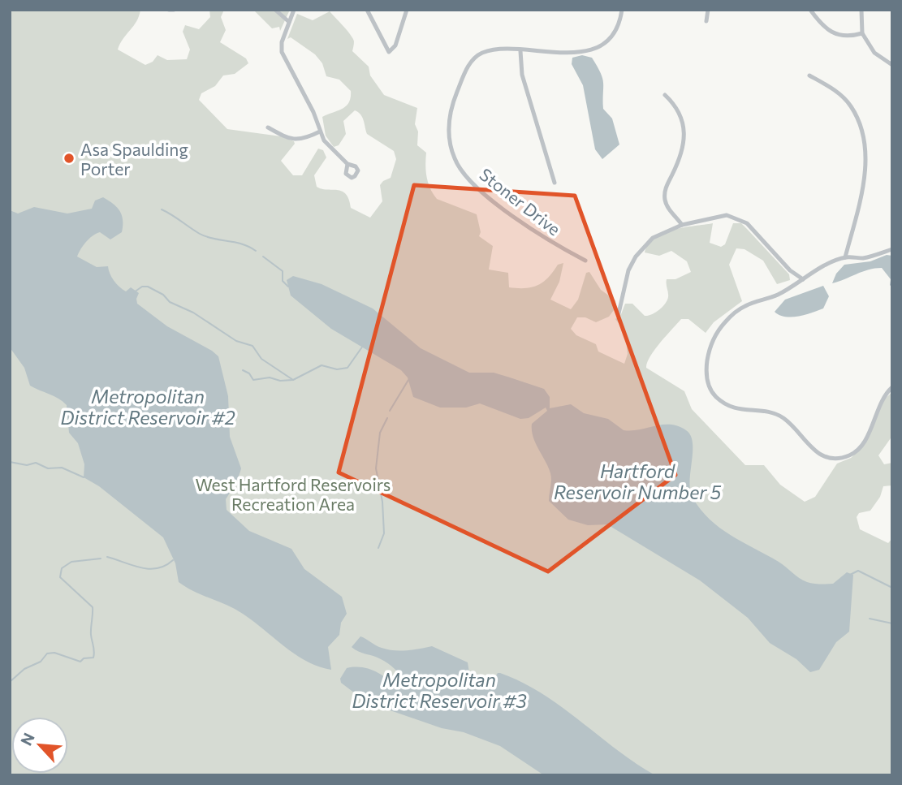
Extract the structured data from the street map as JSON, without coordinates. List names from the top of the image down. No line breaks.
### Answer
{"streets":{"street":["Stoner Drive"]},"water":["Metropolitan District Reservoir #2","Hartford Reservoir Number 5","Metropolitan District Reservoir #3"],"parks":["West Hartford Reservoirs Recreation Area"],"places":["Asa Spaulding Porter"],"north":"top left"}
